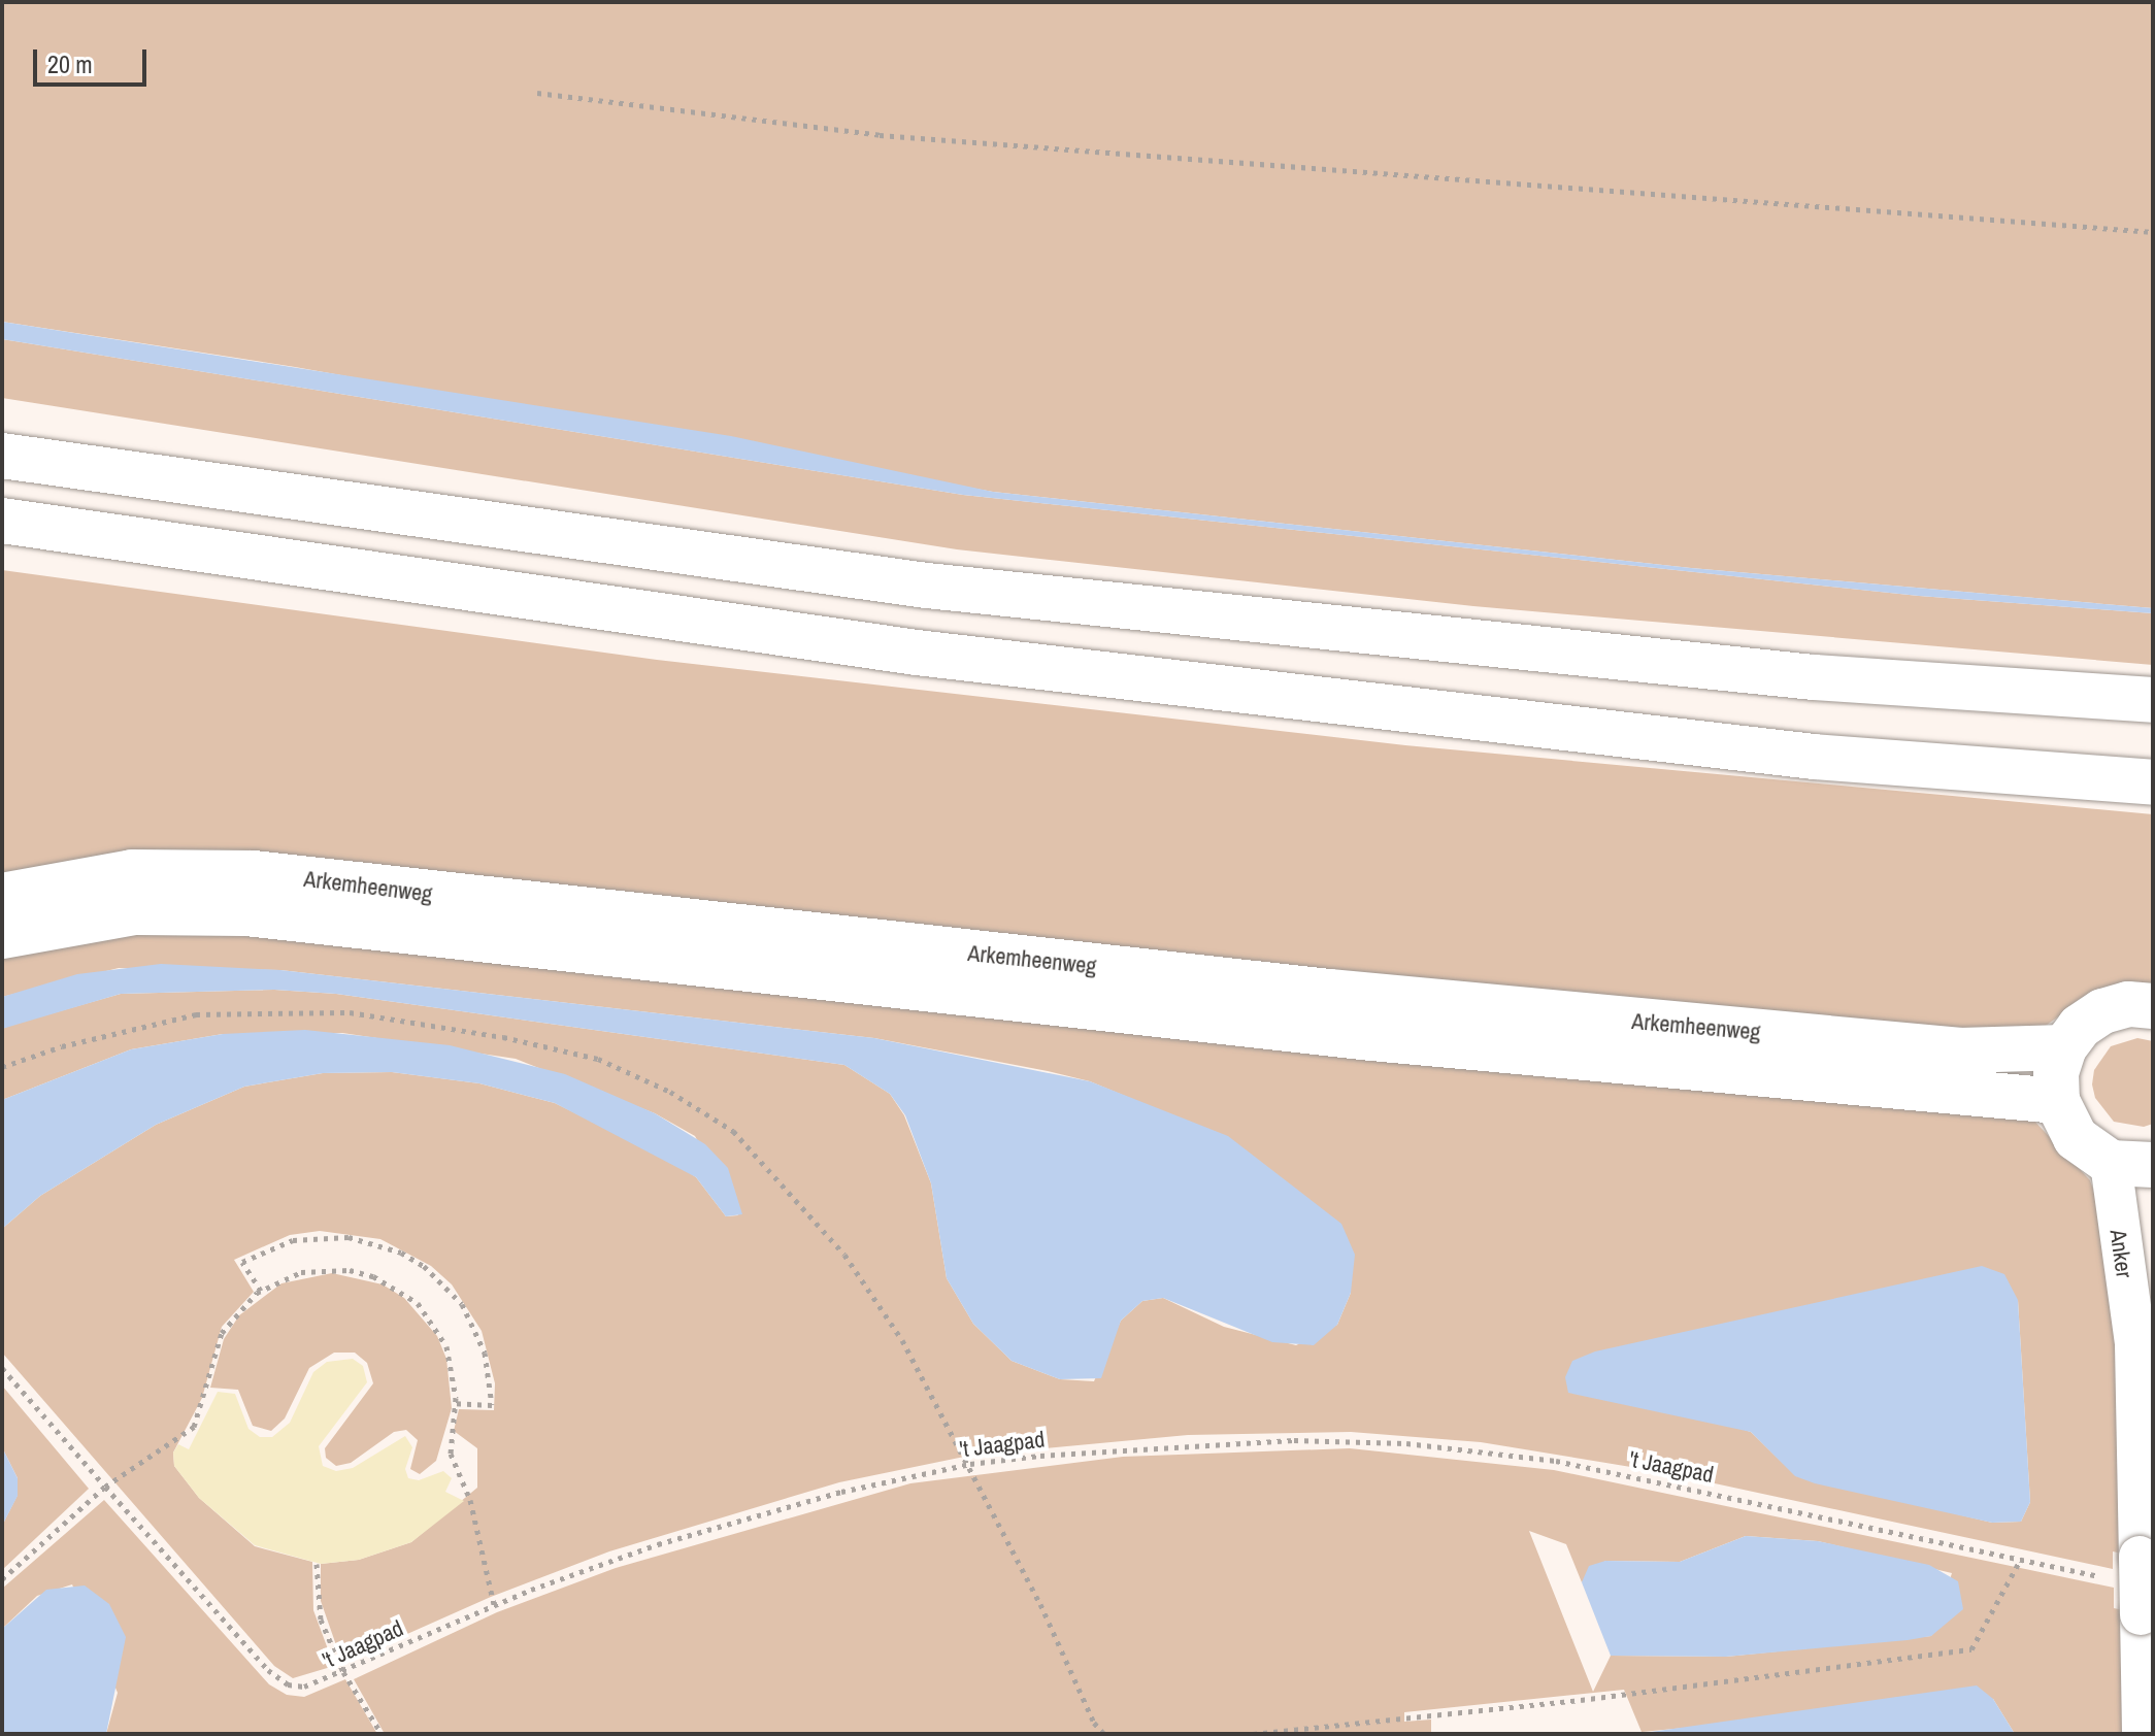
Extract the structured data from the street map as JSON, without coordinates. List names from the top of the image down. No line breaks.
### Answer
{"streets":{"main road":["Arkemheenweg"],"street":["Anker"],"path":["'t Jaagpad"]},"crossings":[["Anker","'t Jaagpad"]],"scale_bar":"20 m"}
